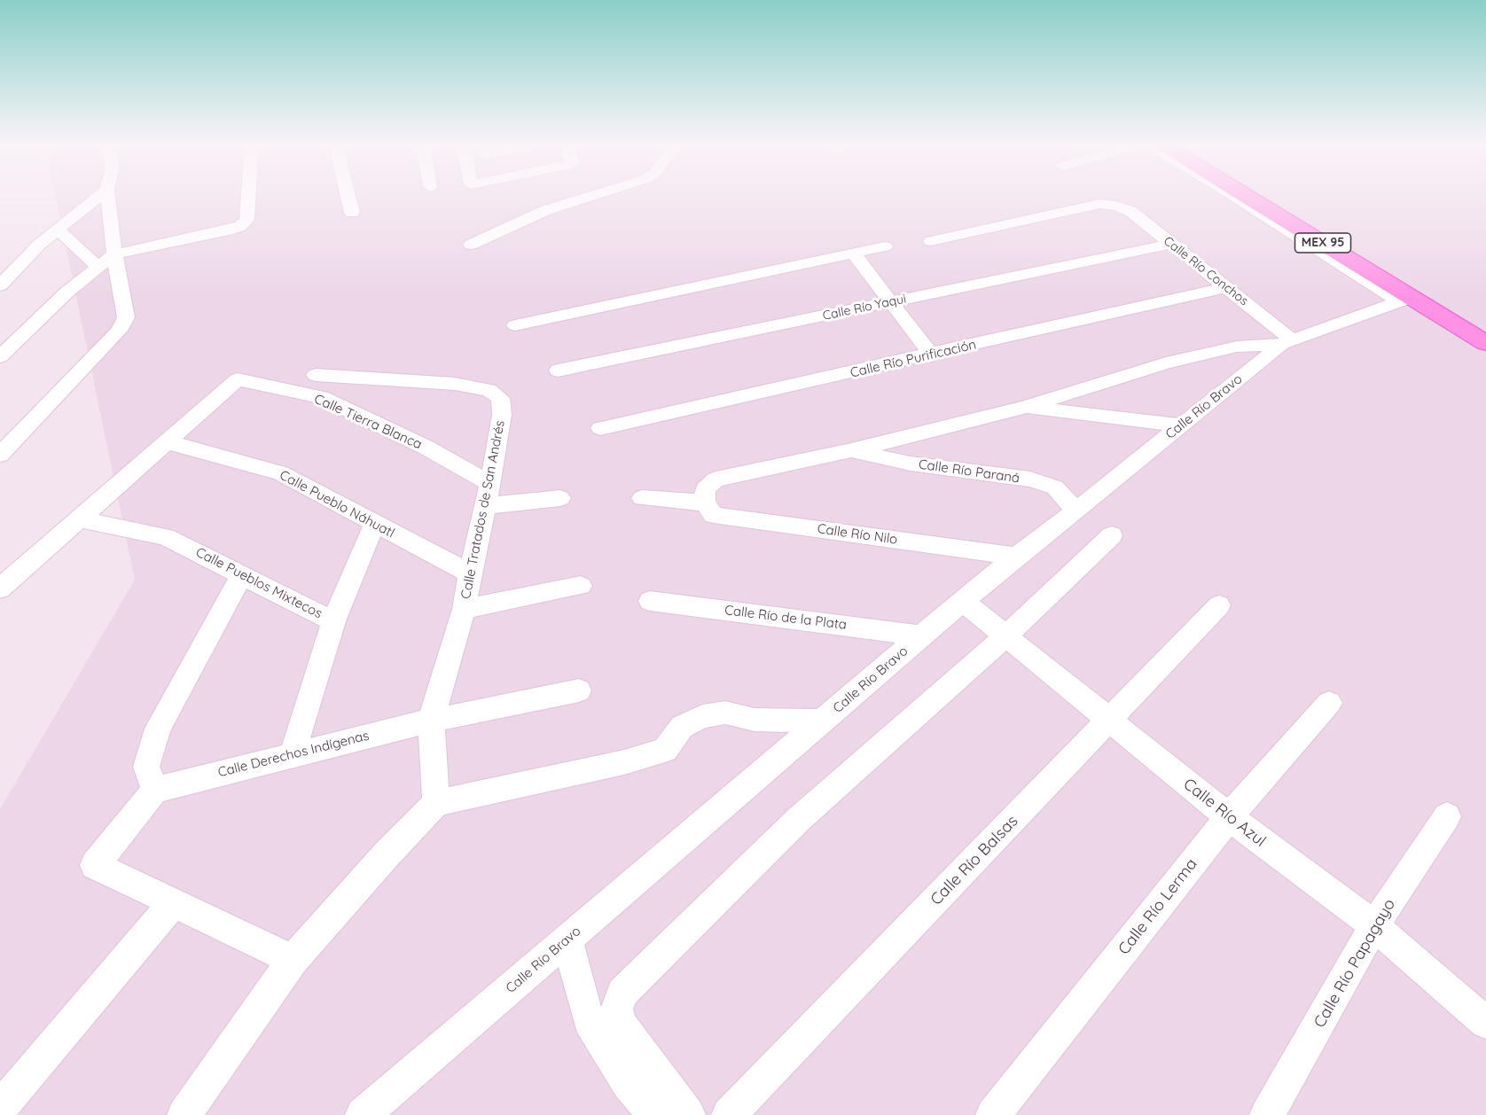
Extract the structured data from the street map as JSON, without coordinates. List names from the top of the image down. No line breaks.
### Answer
{"streets":{"main road":["MEX 95"],"street":["Calle Río Conchos","Calle Río Yaqui","Calle Río Purificación","Calle Río Bravo","Calle Tierra Blanca","Calle Río Paraná","Calle Pueblo Náhuatl","Calle Tratados de San Andrés","Calle Río Nilo","Calle Pueblos Mixtecos","Calle Río de la Plata","Calle Derechos Indígenas","Calle Río Azul","Calle Río Balsas","Calle Río Lerma","Calle Río Papagayo"]},"crossings":[["MEX 95","Calle Río Bravo"],["Calle Río Conchos","Calle Río Yaqui"],["Calle Río Conchos","Calle Río Purificación"],["Calle Río Conchos","Calle Río Bravo"],["Calle Río Bravo","Calle Río Paraná"],["Calle Río Bravo","Calle Río Nilo"],["Calle Río Bravo","Calle Río de la Plata"],["Calle Río Bravo","Calle Río Azul"],["Calle Tierra Blanca","Calle Pueblo Náhuatl"],["Calle Tierra Blanca","Calle Tratados de San Andrés"],["Calle Pueblo Náhuatl","Calle Tratados de San Andrés"],["Calle Tratados de San Andrés","Calle Derechos Indígenas"],["Calle Pueblos Mixtecos","Calle Derechos Indígenas"],["Calle Río Azul","Calle Río Balsas"],["Calle Río Azul","Calle Río Lerma"],["Calle Río Azul","Calle Río Papagayo"]]}
